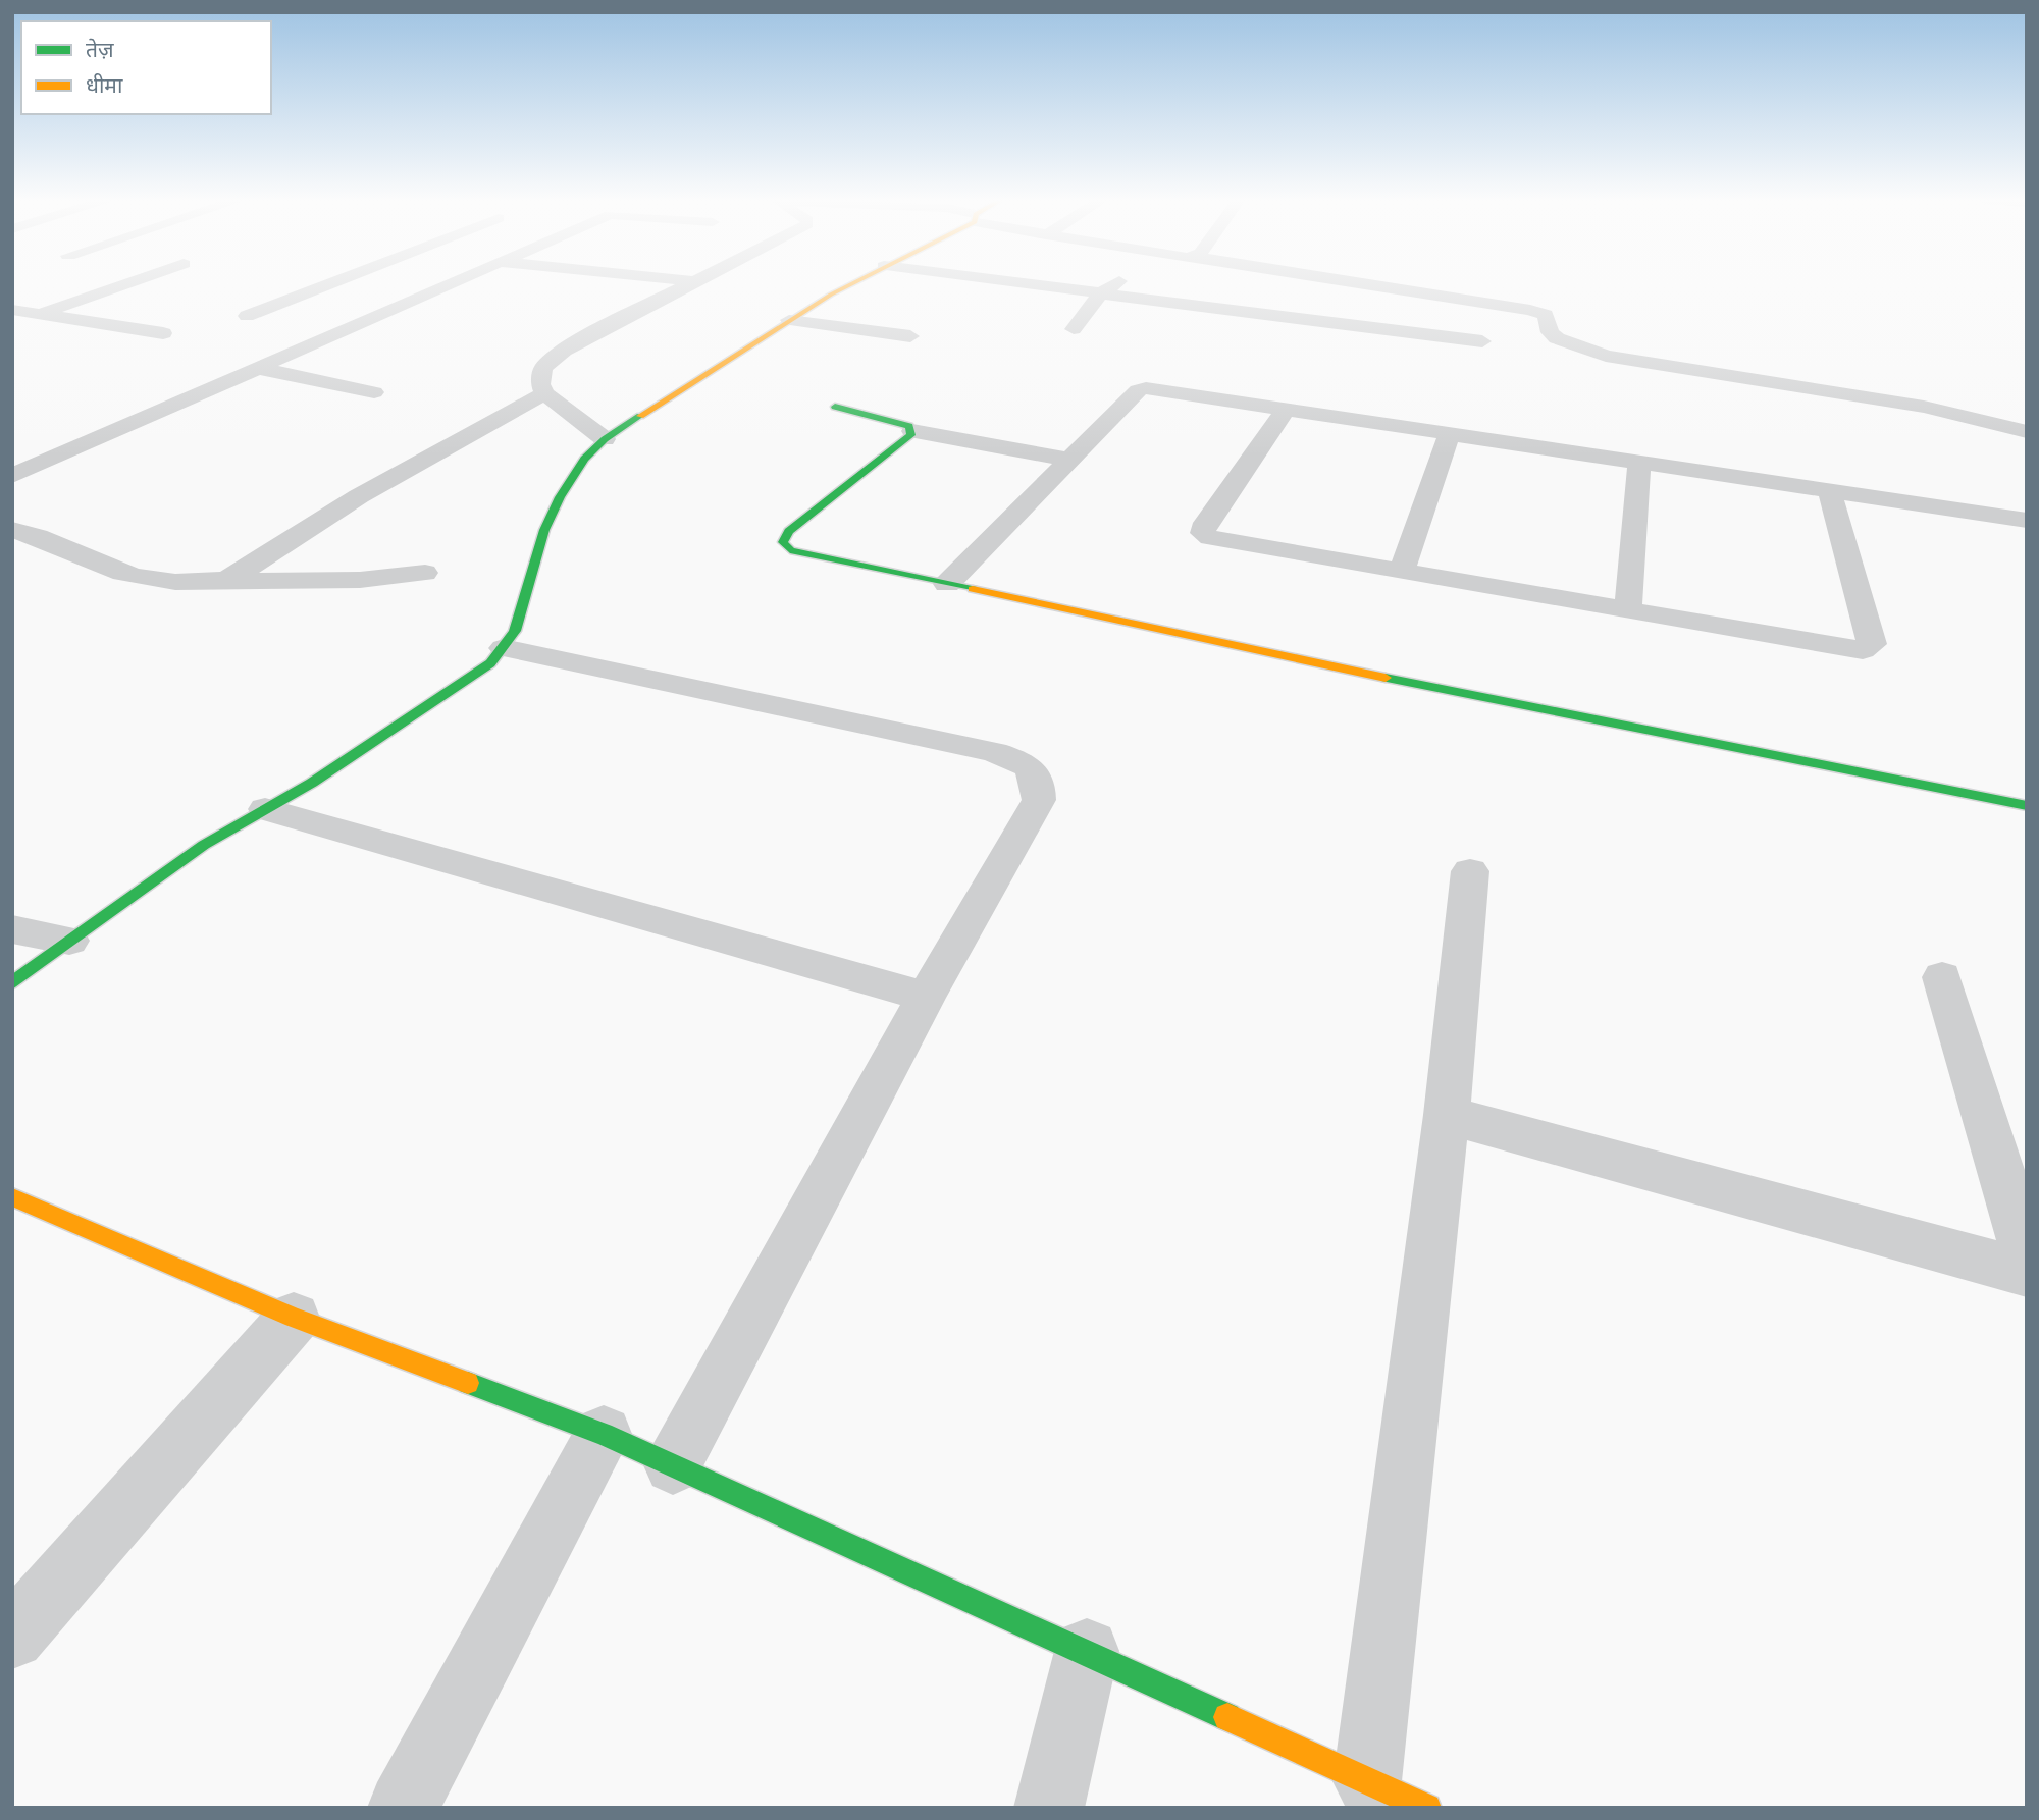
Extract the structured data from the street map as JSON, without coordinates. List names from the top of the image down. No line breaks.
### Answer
{"legend":["तेज़","धीमा"]}
